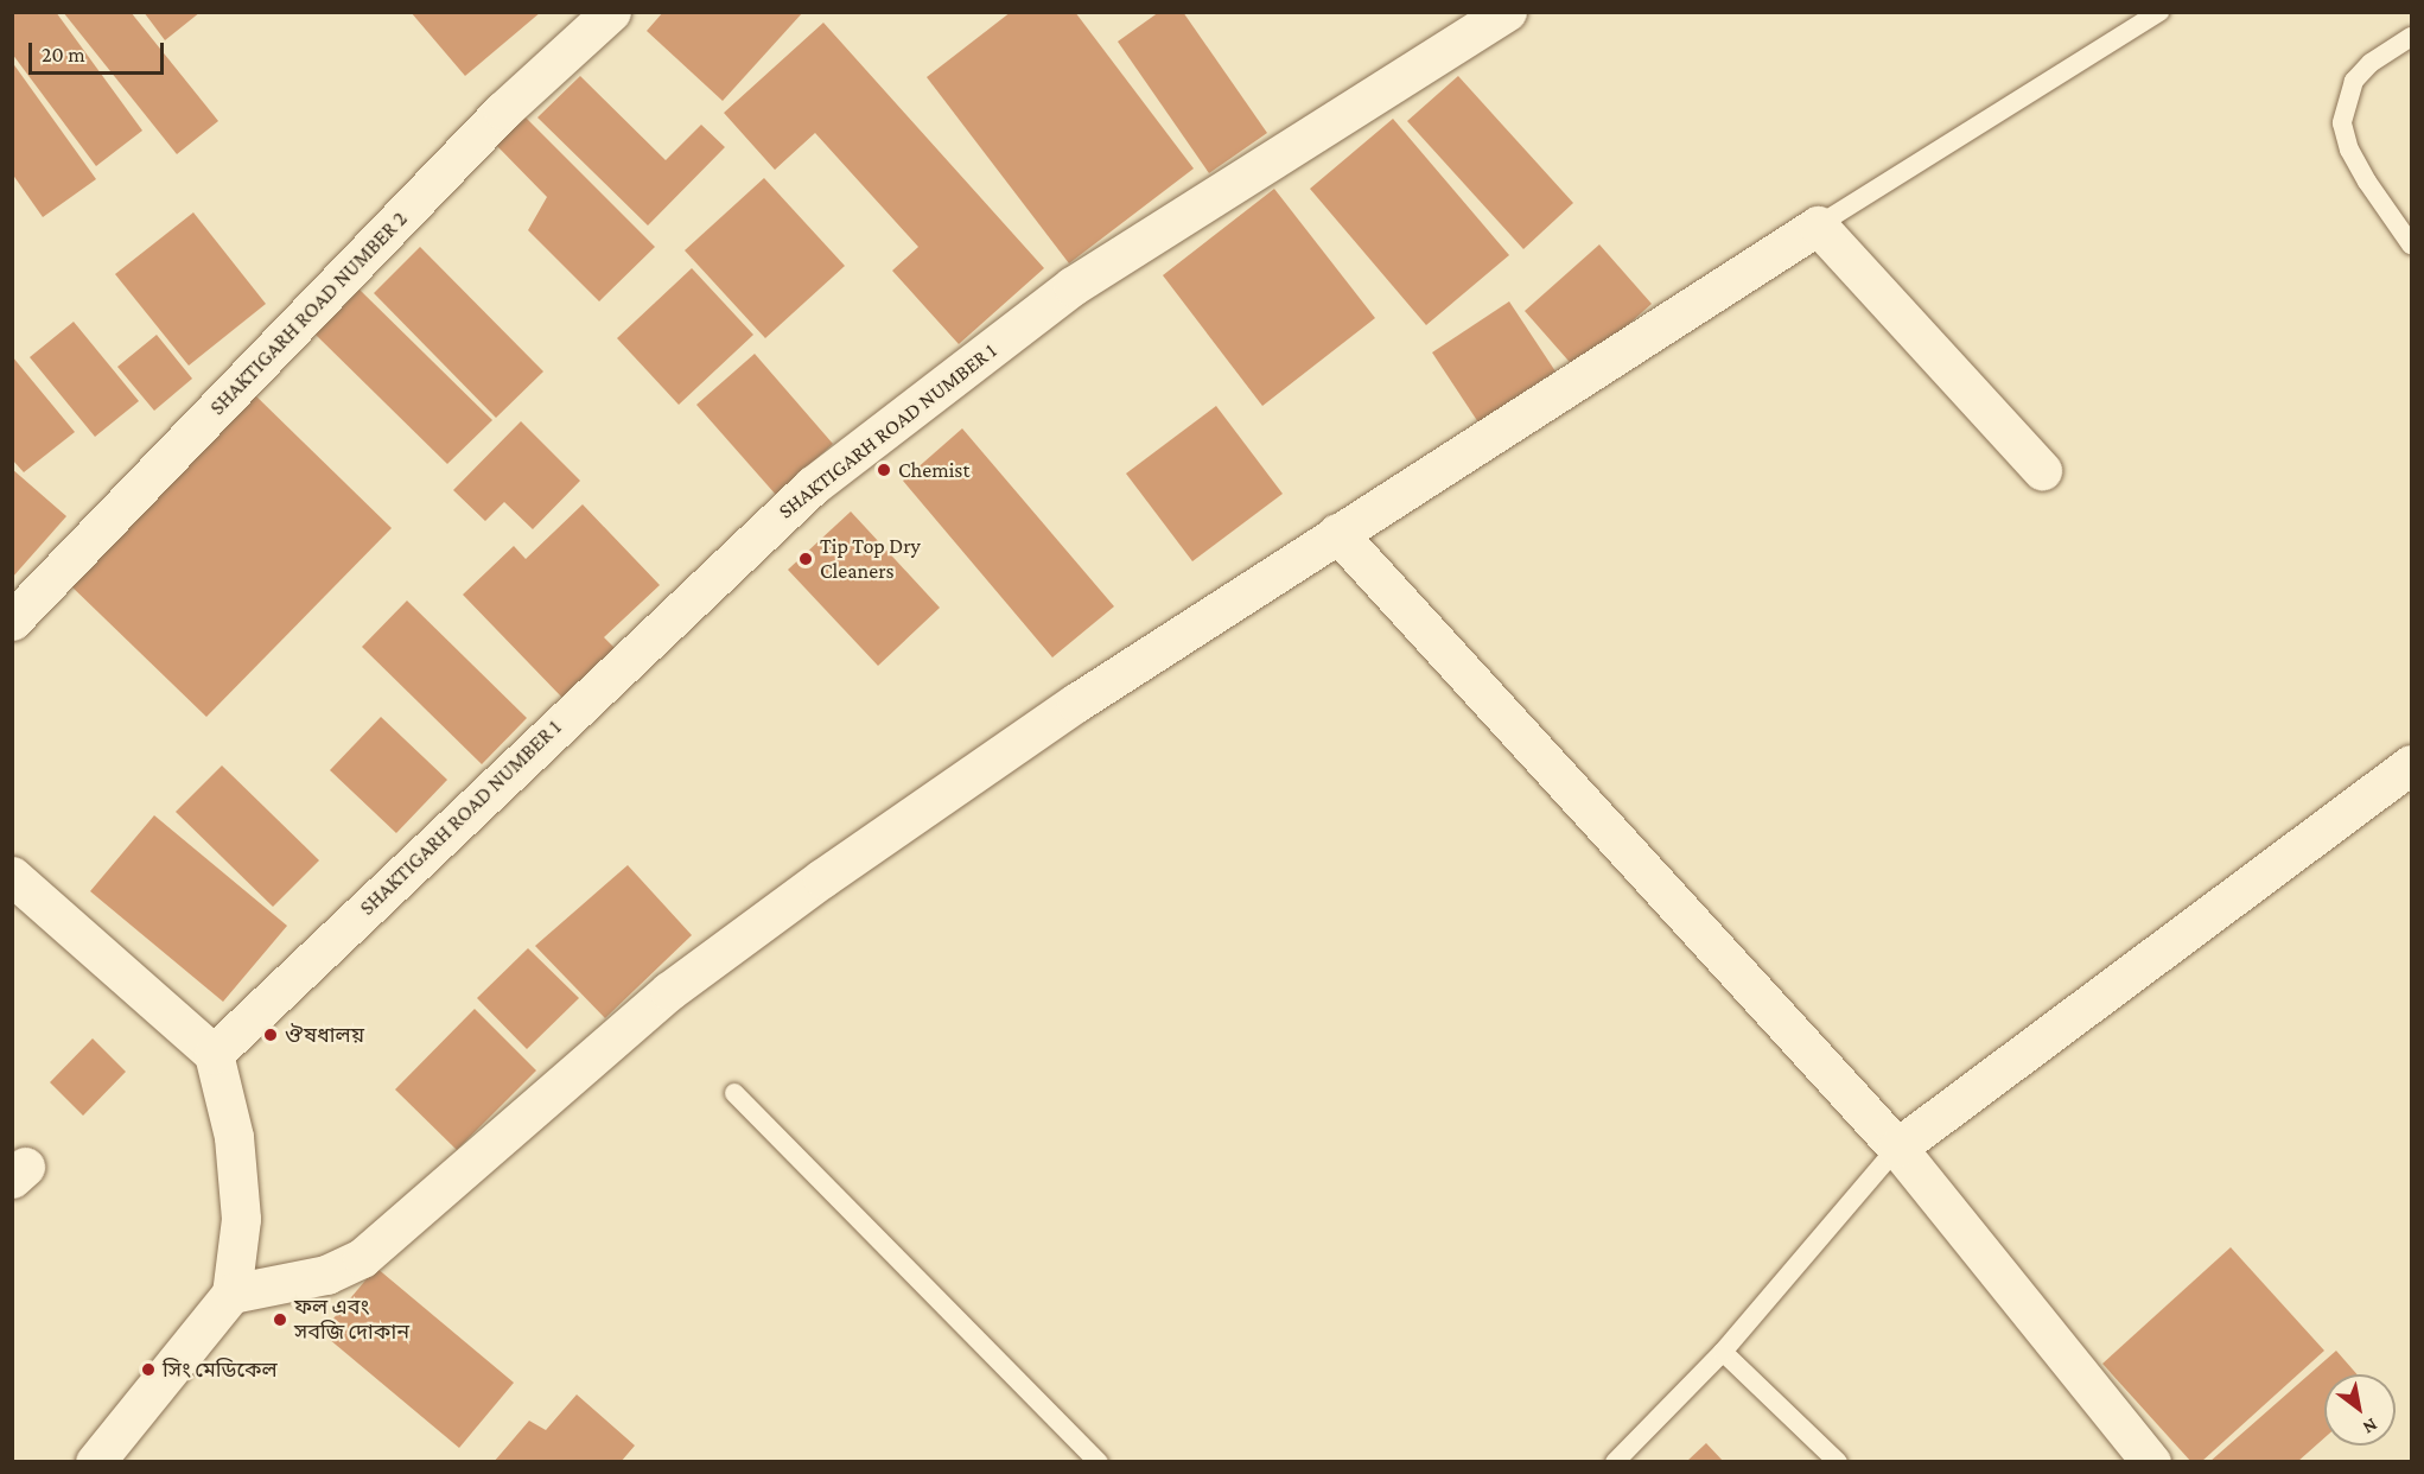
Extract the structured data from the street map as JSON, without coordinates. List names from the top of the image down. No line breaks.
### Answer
{"streets":{"street":["SHAKTIGARH ROAD NUMBER 2","SHAKTIGARH ROAD NUMBER 1"]},"places":["Chemist","Tip Top Dry Cleaners","ঔষধালয়","ফল এবং সবজি দোকান","সিং মেডিকেল"],"scale_bar":"20 m","north":"bottom right"}
